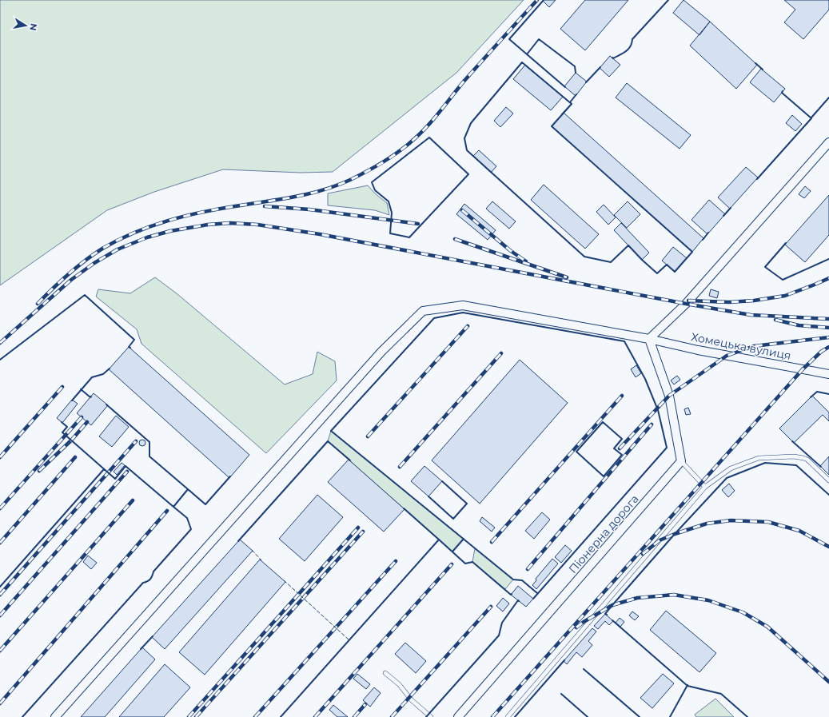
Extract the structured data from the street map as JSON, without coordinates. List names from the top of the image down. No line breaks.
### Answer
{"streets":{"street":["Хомецька вулиця","Піонерна дорога"]},"north":"right"}
